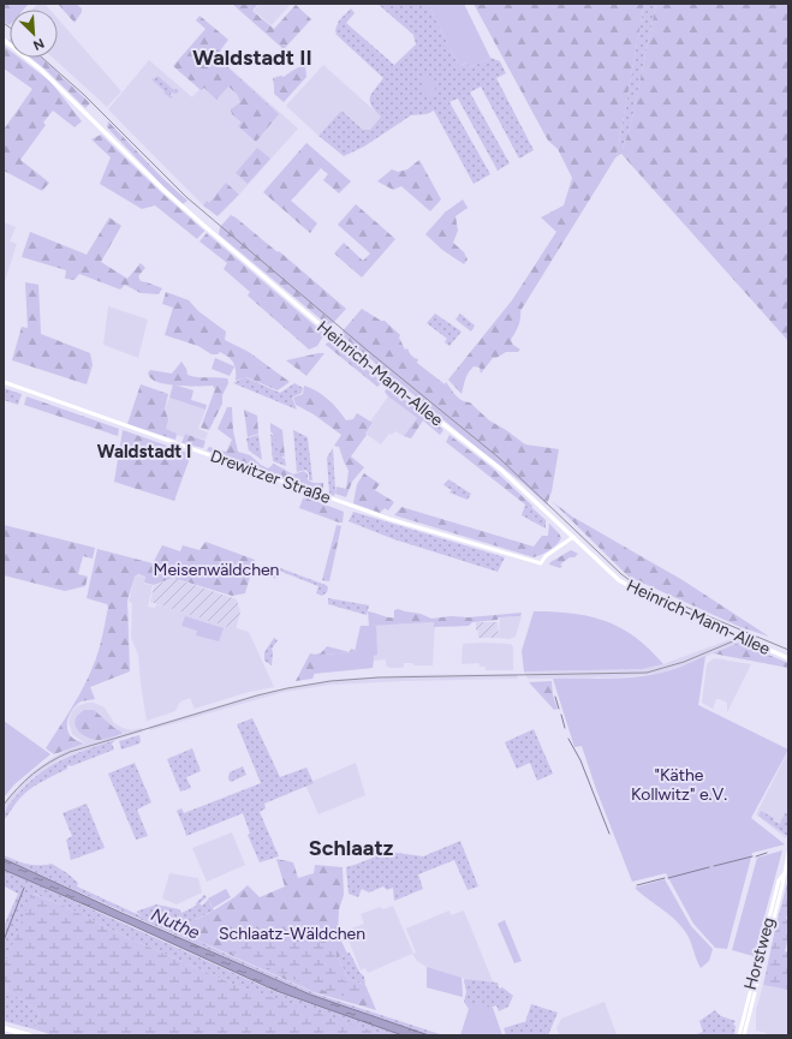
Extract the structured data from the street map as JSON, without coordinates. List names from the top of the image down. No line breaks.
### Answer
{"streets":{"main road":["Heinrich-Mann-Allee"],"street":["Drewitzer Straße","Horstweg"]},"crossings":[["Heinrich-Mann-Allee","Drewitzer Straße"]],"districts":["Waldstadt II","Waldstadt I","Schlaatz"],"water":["Nuthe"],"parks":["Meisenwäldchen","\"Käthe Kollwitz\" e.V.","Schlaatz-Wäldchen"],"north":"bottom right"}
